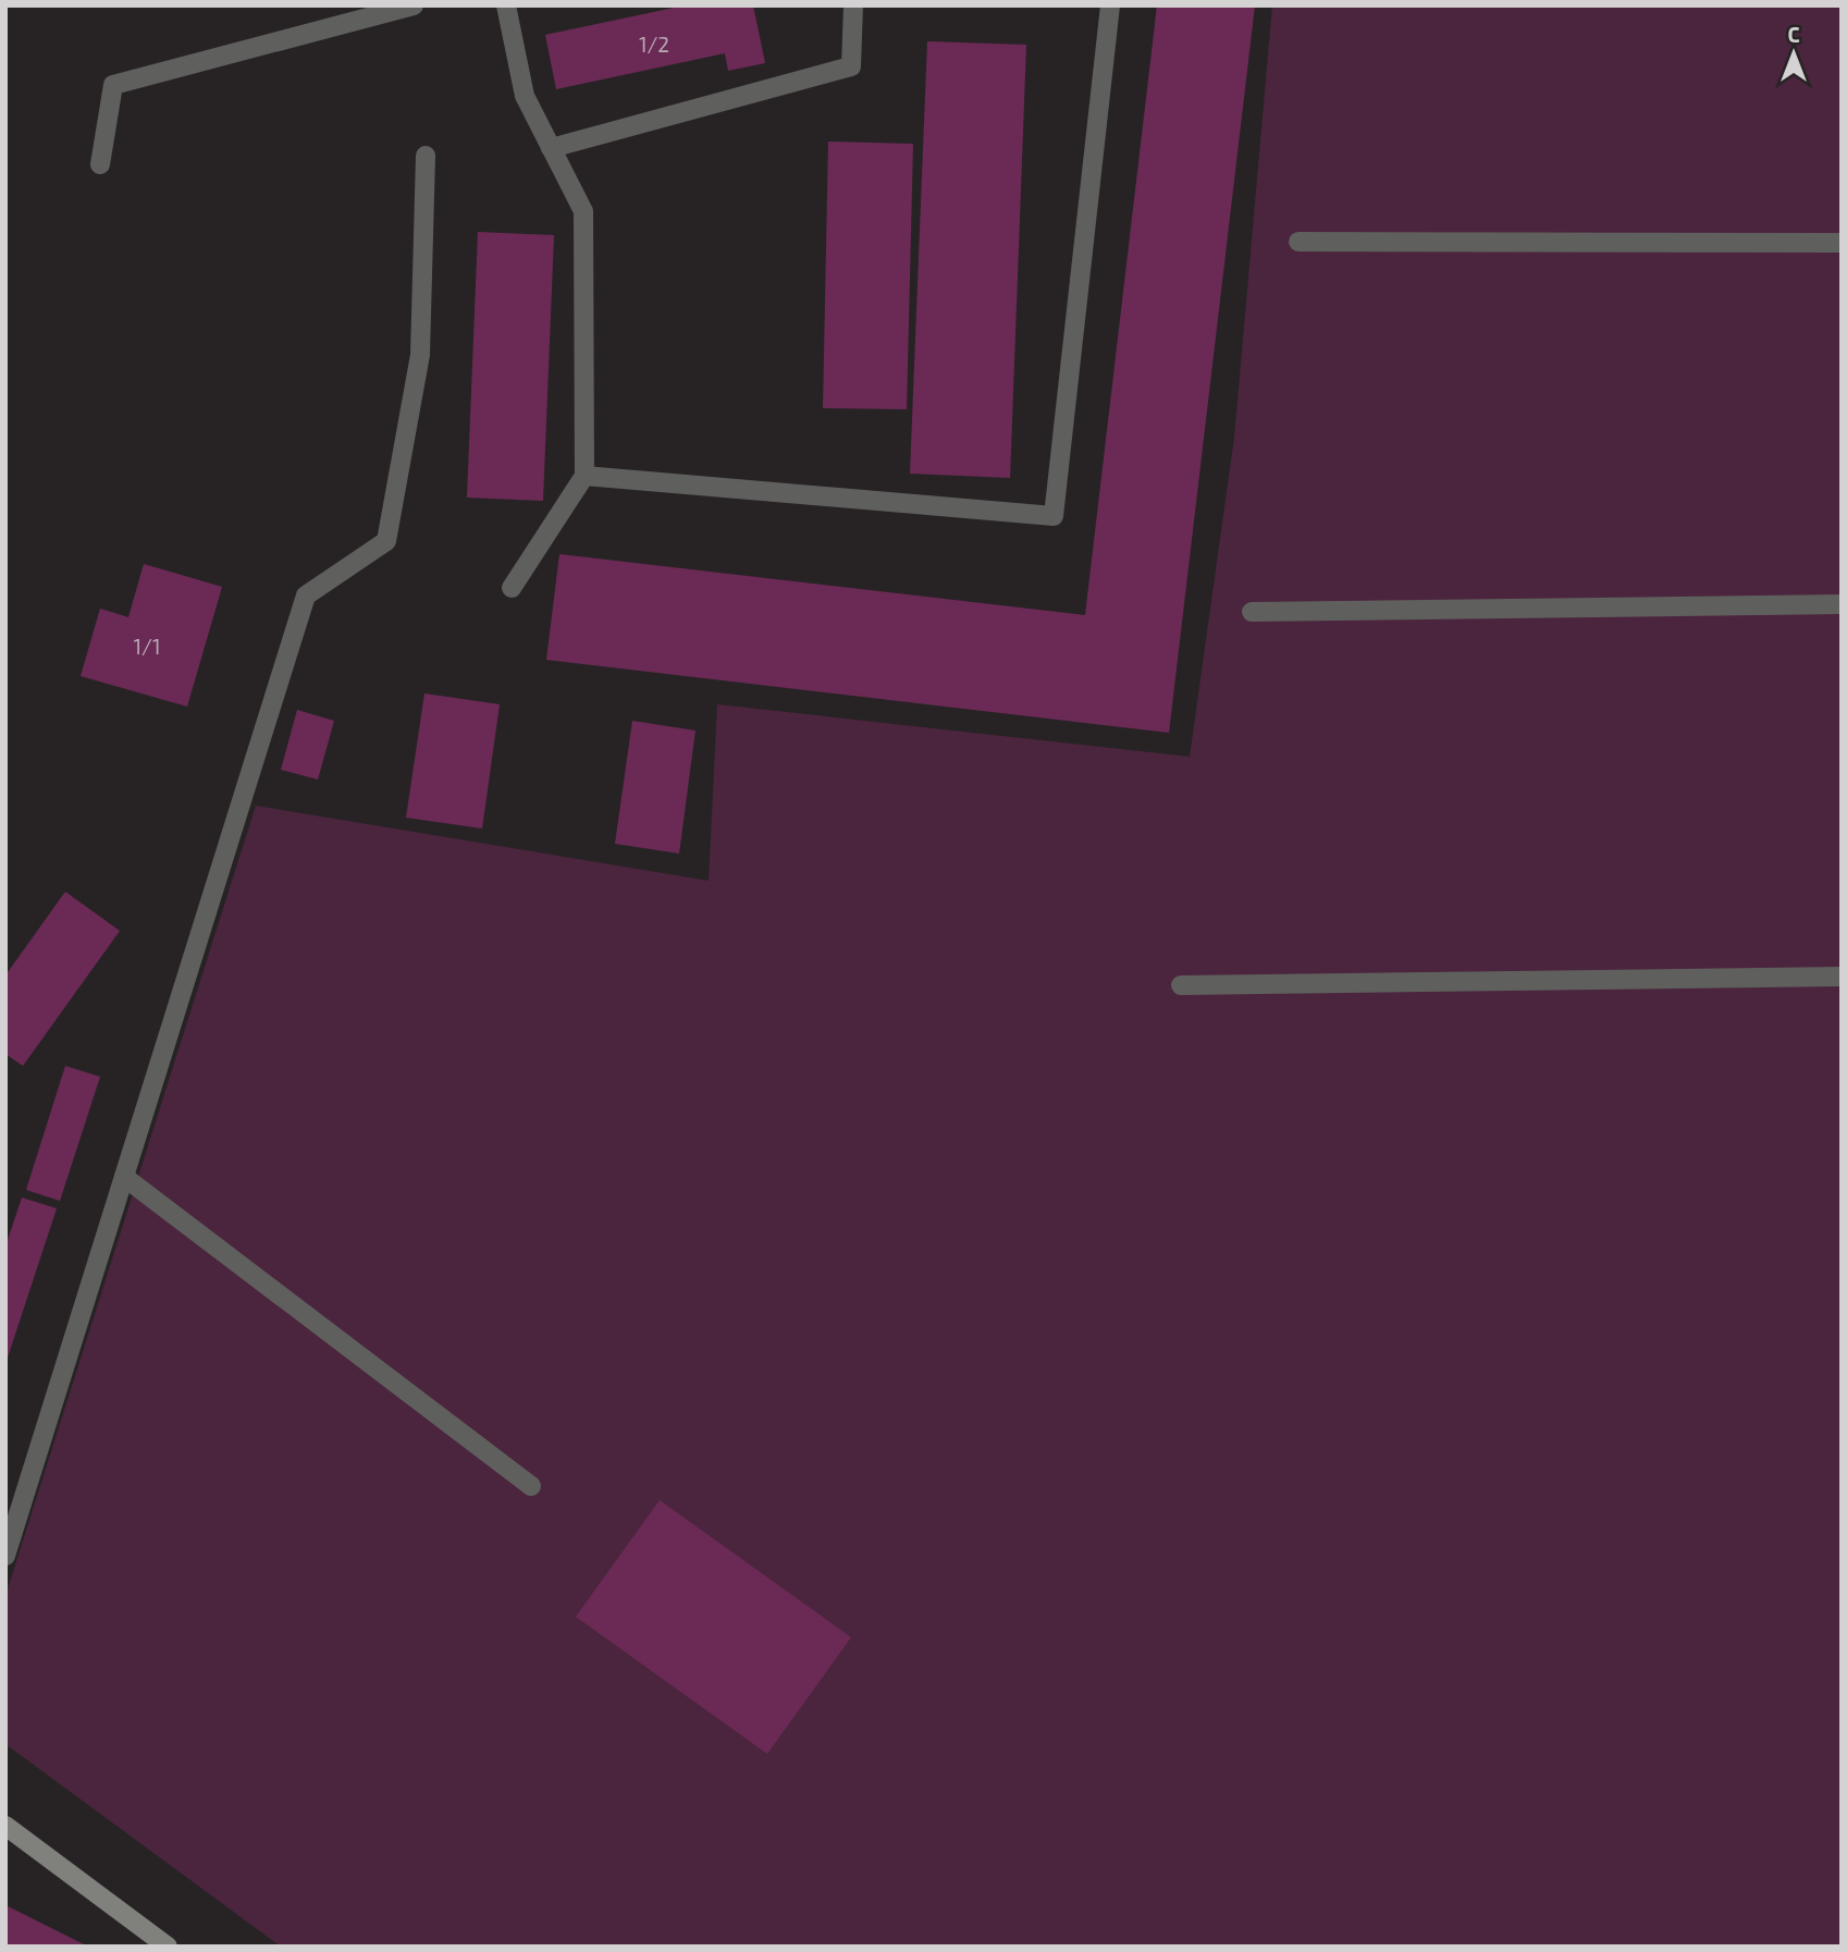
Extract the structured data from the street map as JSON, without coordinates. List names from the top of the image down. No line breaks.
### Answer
{"house_numbers":["1/2","1/1"],"north":"top"}
